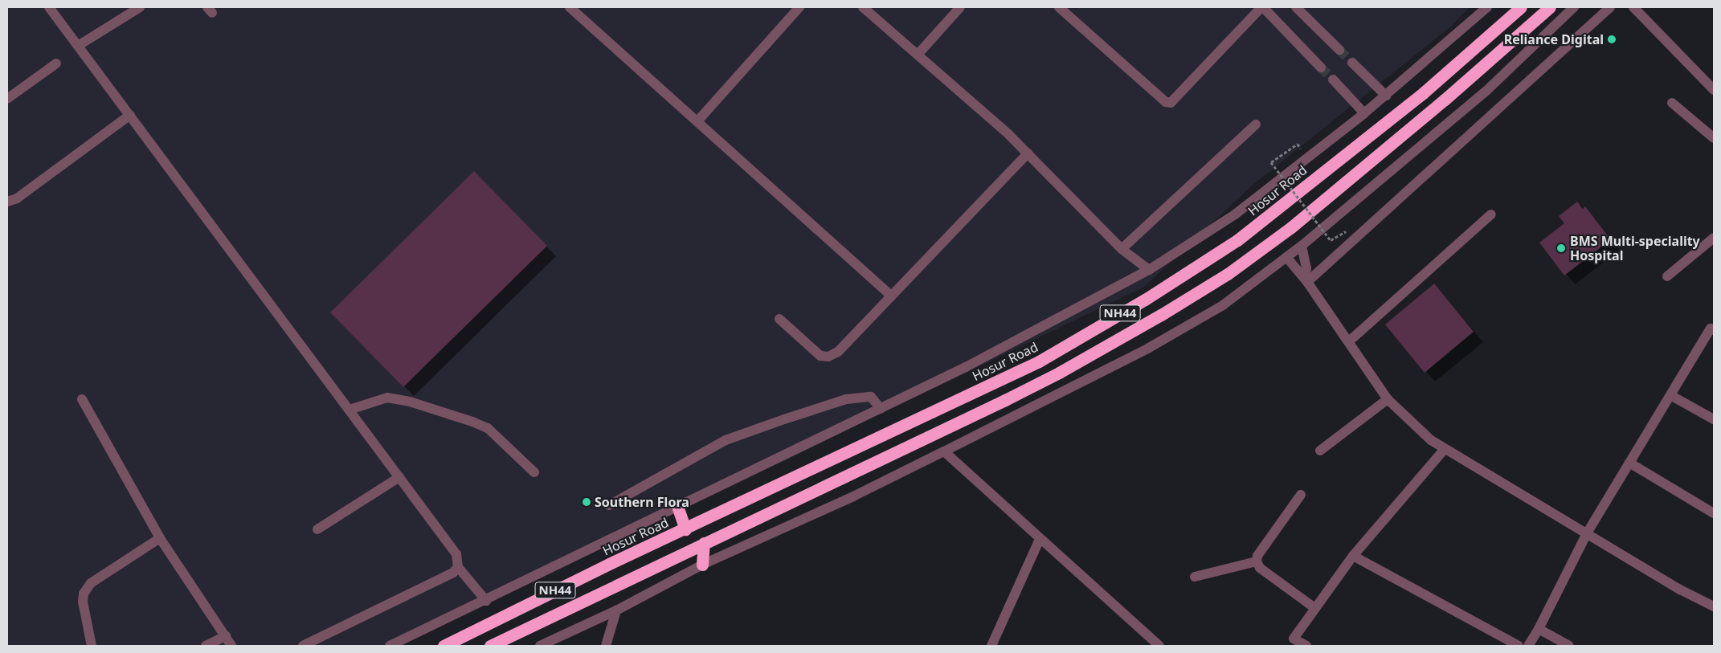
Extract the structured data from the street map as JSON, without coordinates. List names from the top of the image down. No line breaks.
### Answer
{"streets":{"highway":["Hosur Road","NH44"]},"places":["Reliance Digital","BMS Multi-speciality Hospital","Southern Flora"]}
